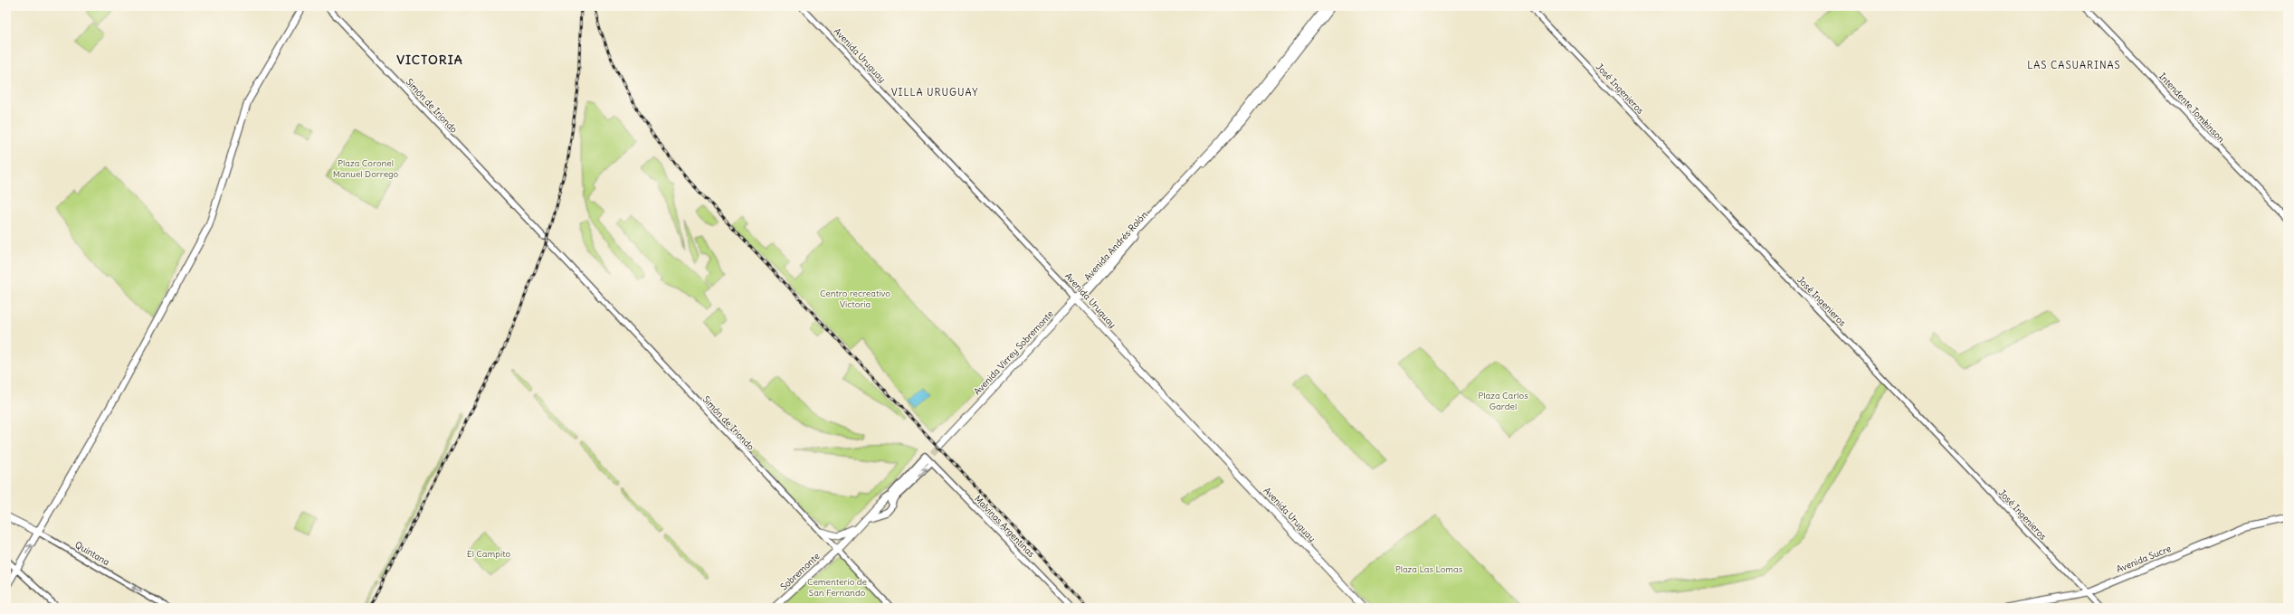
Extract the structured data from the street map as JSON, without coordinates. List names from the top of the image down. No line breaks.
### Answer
{"streets":{"main road":["Avenida Uruguay","Avenida Andrés Rolón","Avenida Virrey Sobremonte","Quintana","Avenida Sucre","Sobremonte"],"street":["José Ingenieros","Simón de Iriondo","Intendente Tomkinson","Malvinas Argentinas"]},"crossings":[["Avenida Uruguay","Avenida Andrés Rolón"],["Avenida Uruguay","Avenida Virrey Sobremonte"],["José Ingenieros","Avenida Sucre"],["Simón de Iriondo","Sobremonte"],["Avenida Andrés Rolón","Avenida Virrey Sobremonte"]],"one_way":["Quintana"],"districts":["VICTORIA","LAS CASUARINAS","VILLA URUGUAY"],"parks":["Plaza Coronel Manuel Dorrego","Centro recreativo Victoria","Plaza Carlos Gardel","El Campito","Plaza Las Lomas","Cementerio de San Fernando"]}
